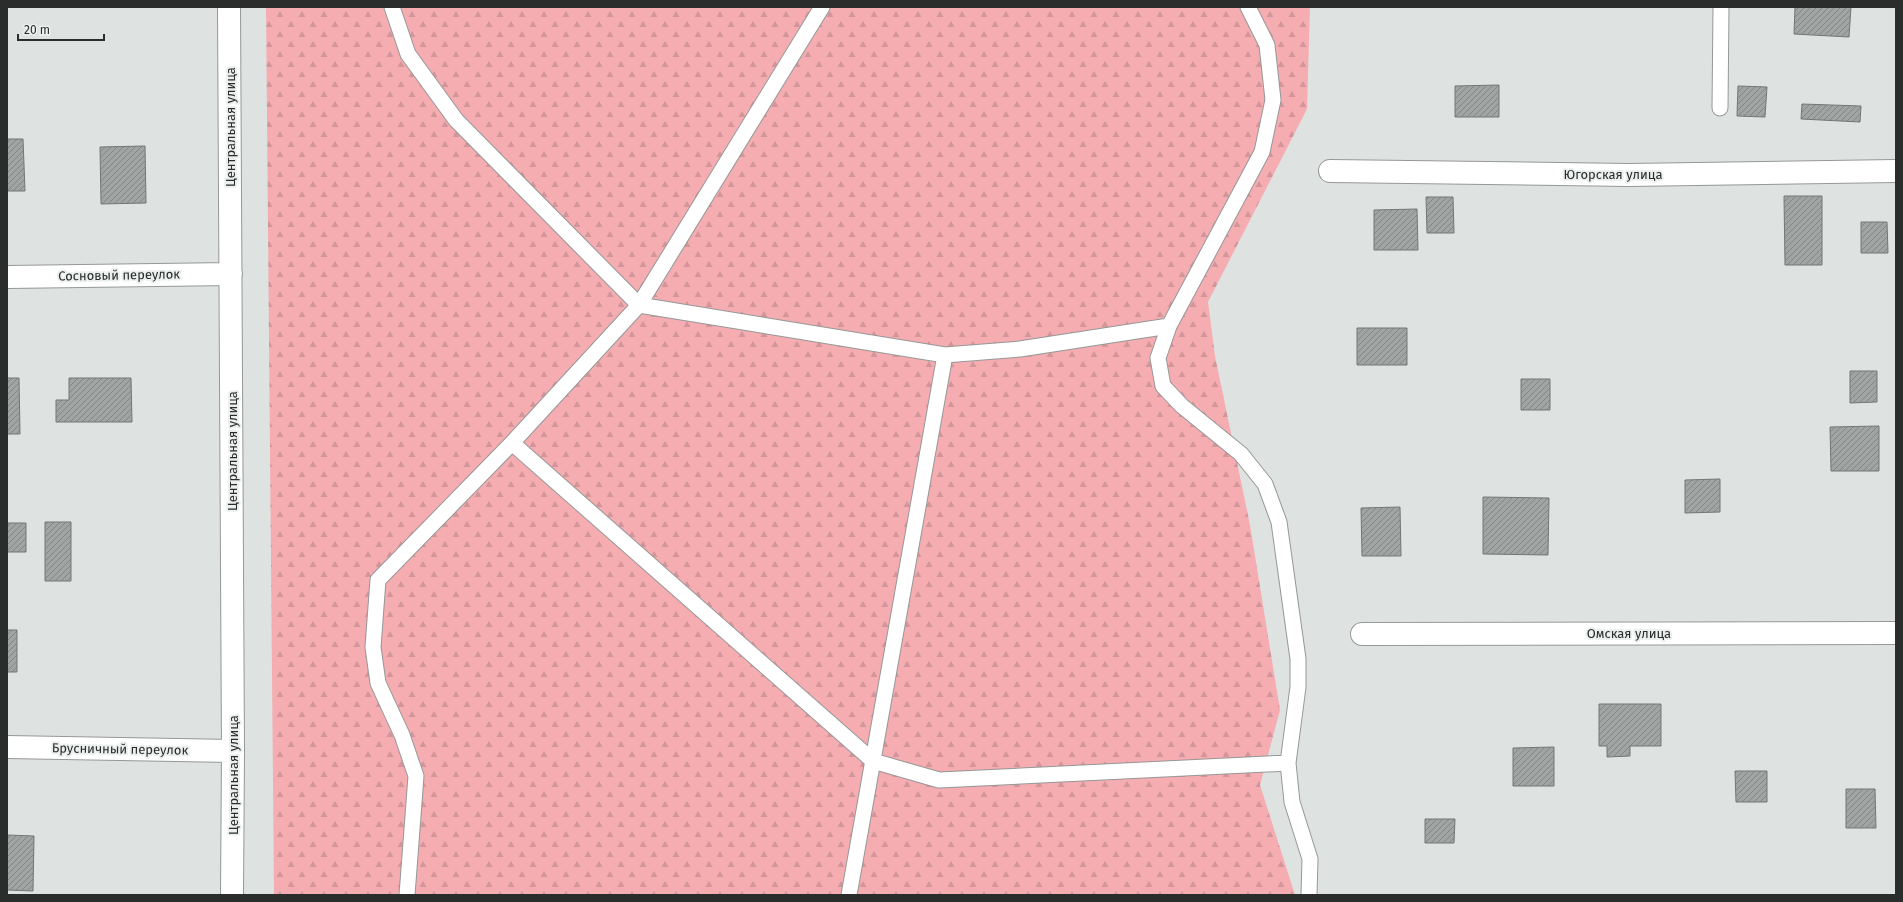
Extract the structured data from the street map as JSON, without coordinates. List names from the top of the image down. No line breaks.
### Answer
{"streets":{"street":["Центральная улица","Югорская улица","Сосновый переулок","Омская улица","Брусничный переулок"]},"crossings":[["Центральная улица","Сосновый переулок"],["Центральная улица","Брусничный переулок"]],"scale_bar":"20 m"}
